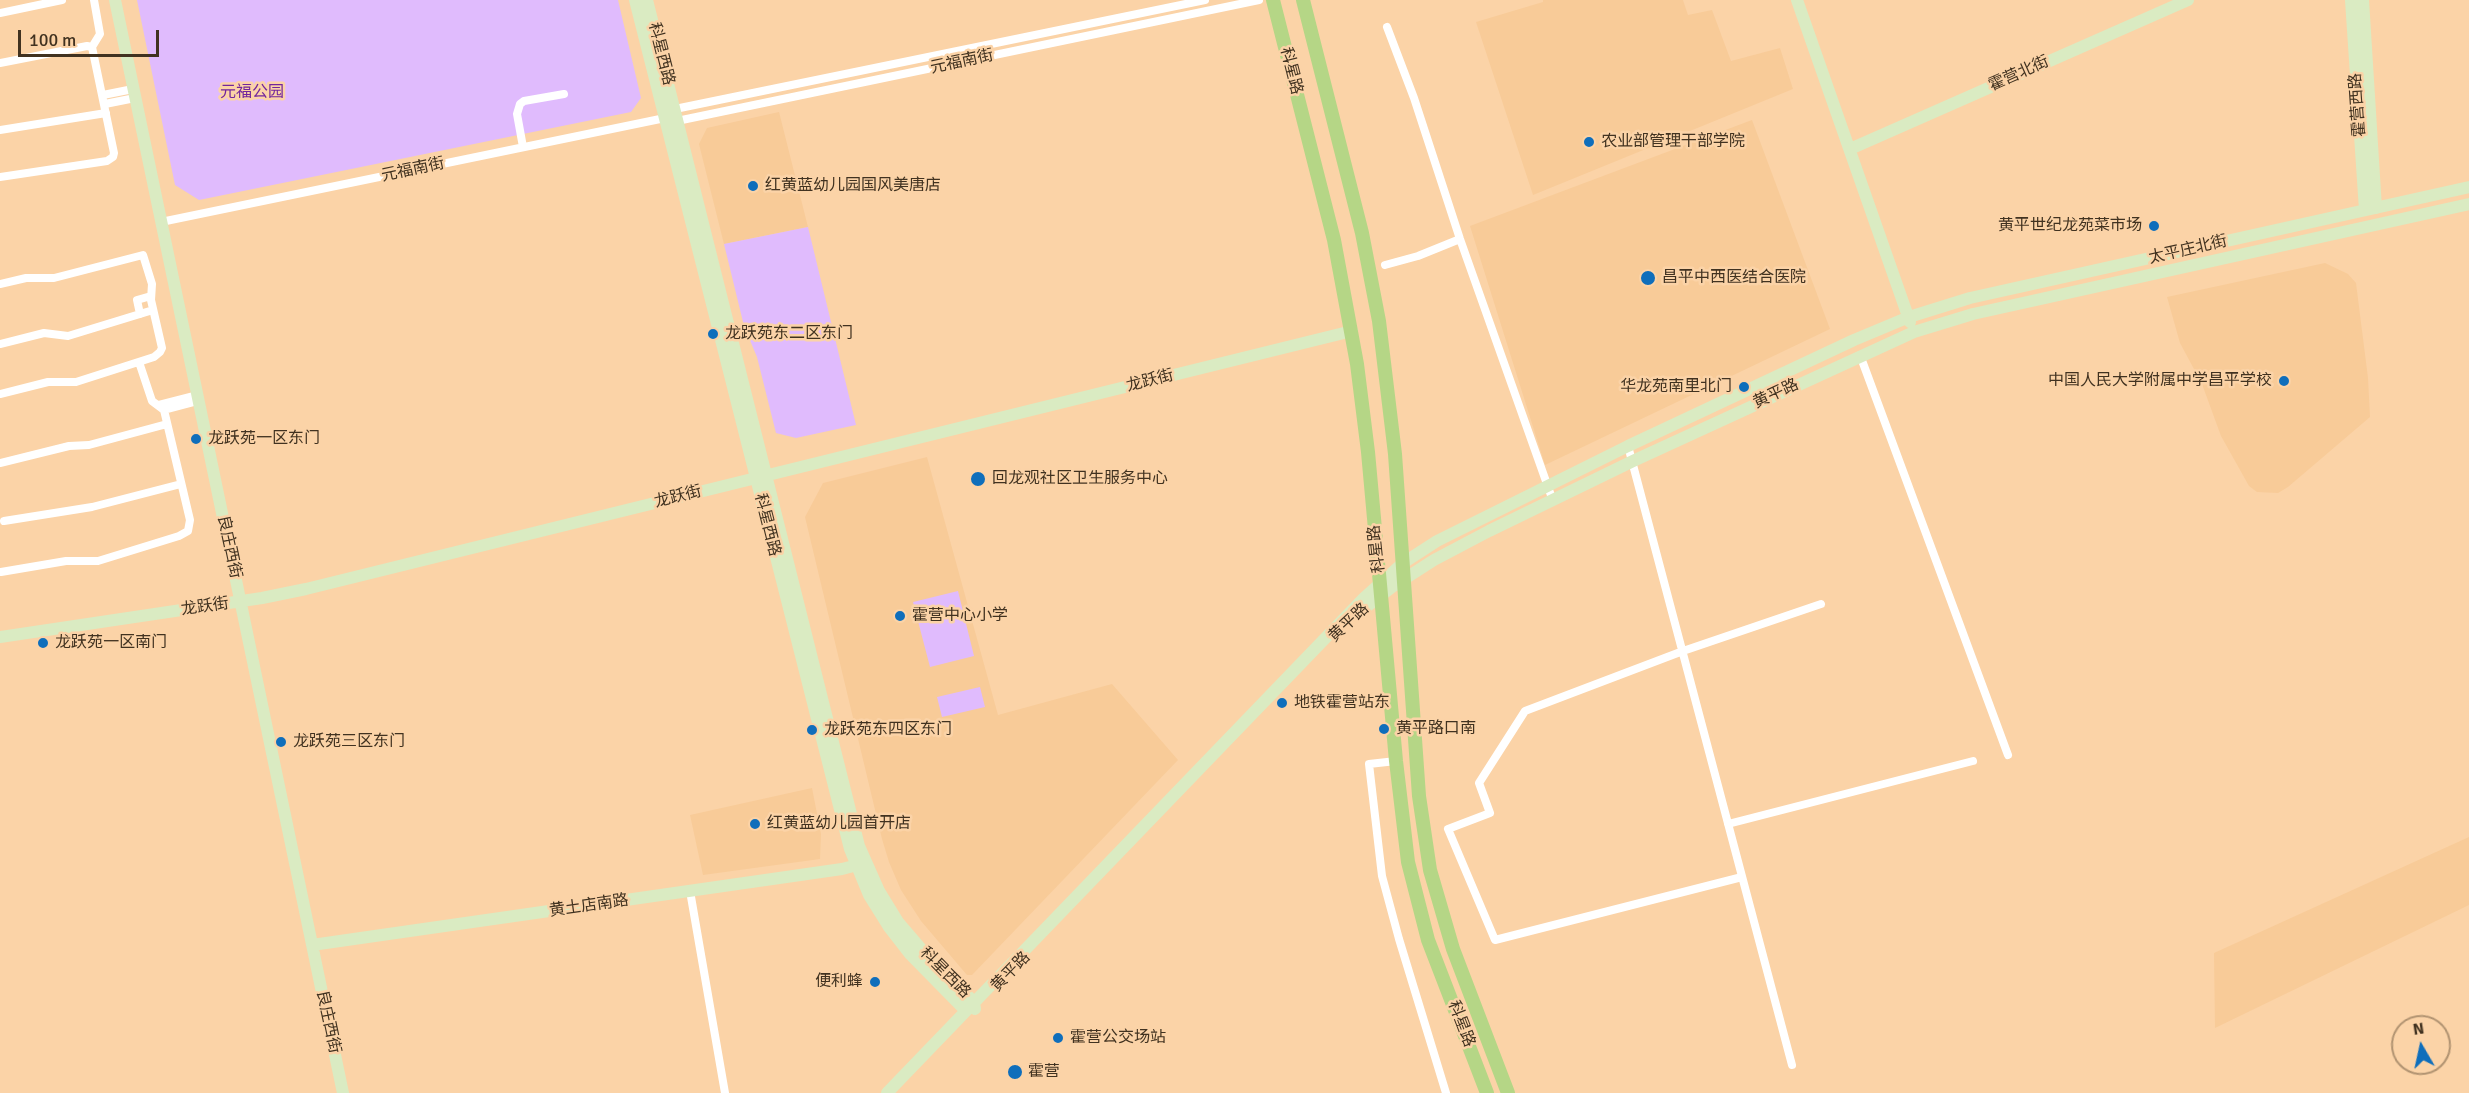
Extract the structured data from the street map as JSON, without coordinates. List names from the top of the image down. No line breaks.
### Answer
{"streets":{"main road":["科星路"],"street":["科星西路","元福南街","霍营北街","霍营西路","太平庄北街","龙跃街","黄平路","良庄西街","黄土店南路"]},"crossings":[["科星西路","元福南街"],["科星西路","龙跃街"],["科星西路","黄平路"],["科星西路","黄土店南路"],["元福南街","良庄西街"],["科星路","龙跃街"],["科星路","黄平路"],["霍营西路","太平庄北街"],["太平庄北街","黄平路"],["龙跃街","良庄西街"],["良庄西街","黄土店南路"]],"parks":["元福公园"],"places":["农业部管理干部学院","红黄蓝幼儿园国风美唐店","黄平世纪龙苑菜市场","昌平中西医结合医院","龙跃苑东二区东门","中国人民大学附属中学昌平学校","华龙苑南里北门","龙跃苑一区东门","回龙观社区卫生服务中心","霍营中心小学","龙跃苑一区南门","地铁霍营站东","黄平路口南","龙跃苑东四区东门","龙跃苑三区东门","红黄蓝幼儿园首开店","便利蜂","霍营公交场站","霍营"],"scale_bar":"100 m","north":"top"}
